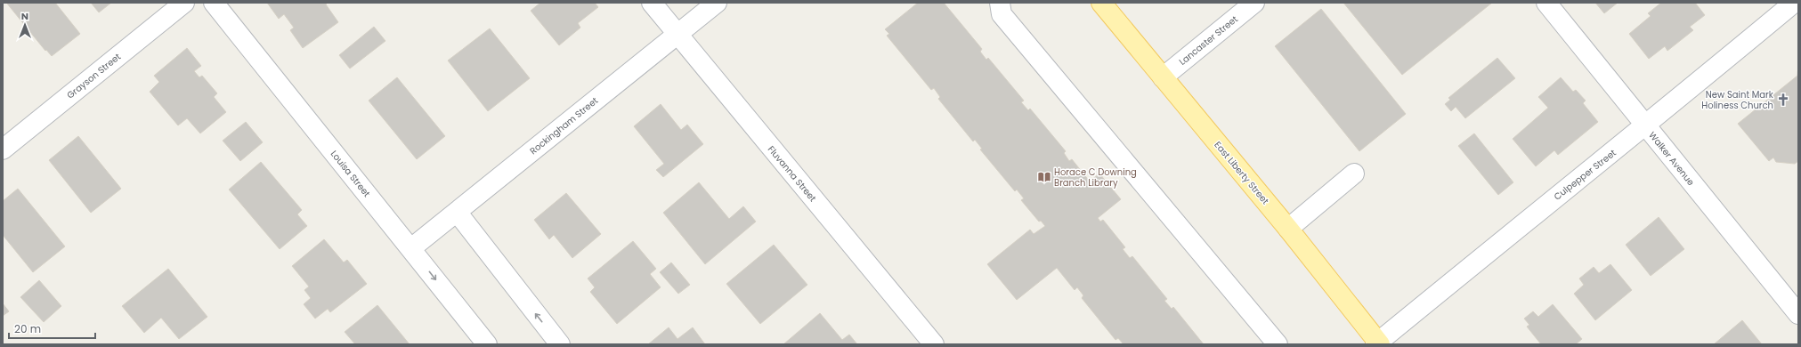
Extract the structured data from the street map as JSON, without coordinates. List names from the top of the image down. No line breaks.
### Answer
{"streets":{"main road":["East Liberty Street"],"street":["Lancaster Street","Grayson Street","Rockingham Street","Walker Avenue","Louisa Street","Fluvanna Street","Culpepper Street"]},"crossings":[["Lancaster Street","East Liberty Street"],["Rockingham Street","Louisa Street"],["Rockingham Street","Fluvanna Street"],["Walker Avenue","Culpepper Street"],["East Liberty Street","Culpepper Street"]],"places":{"church":["New Saint Mark Holiness Church"],"library":["Horace C Downing Branch Library"]},"scale_bar":"20 m","north":"top"}
